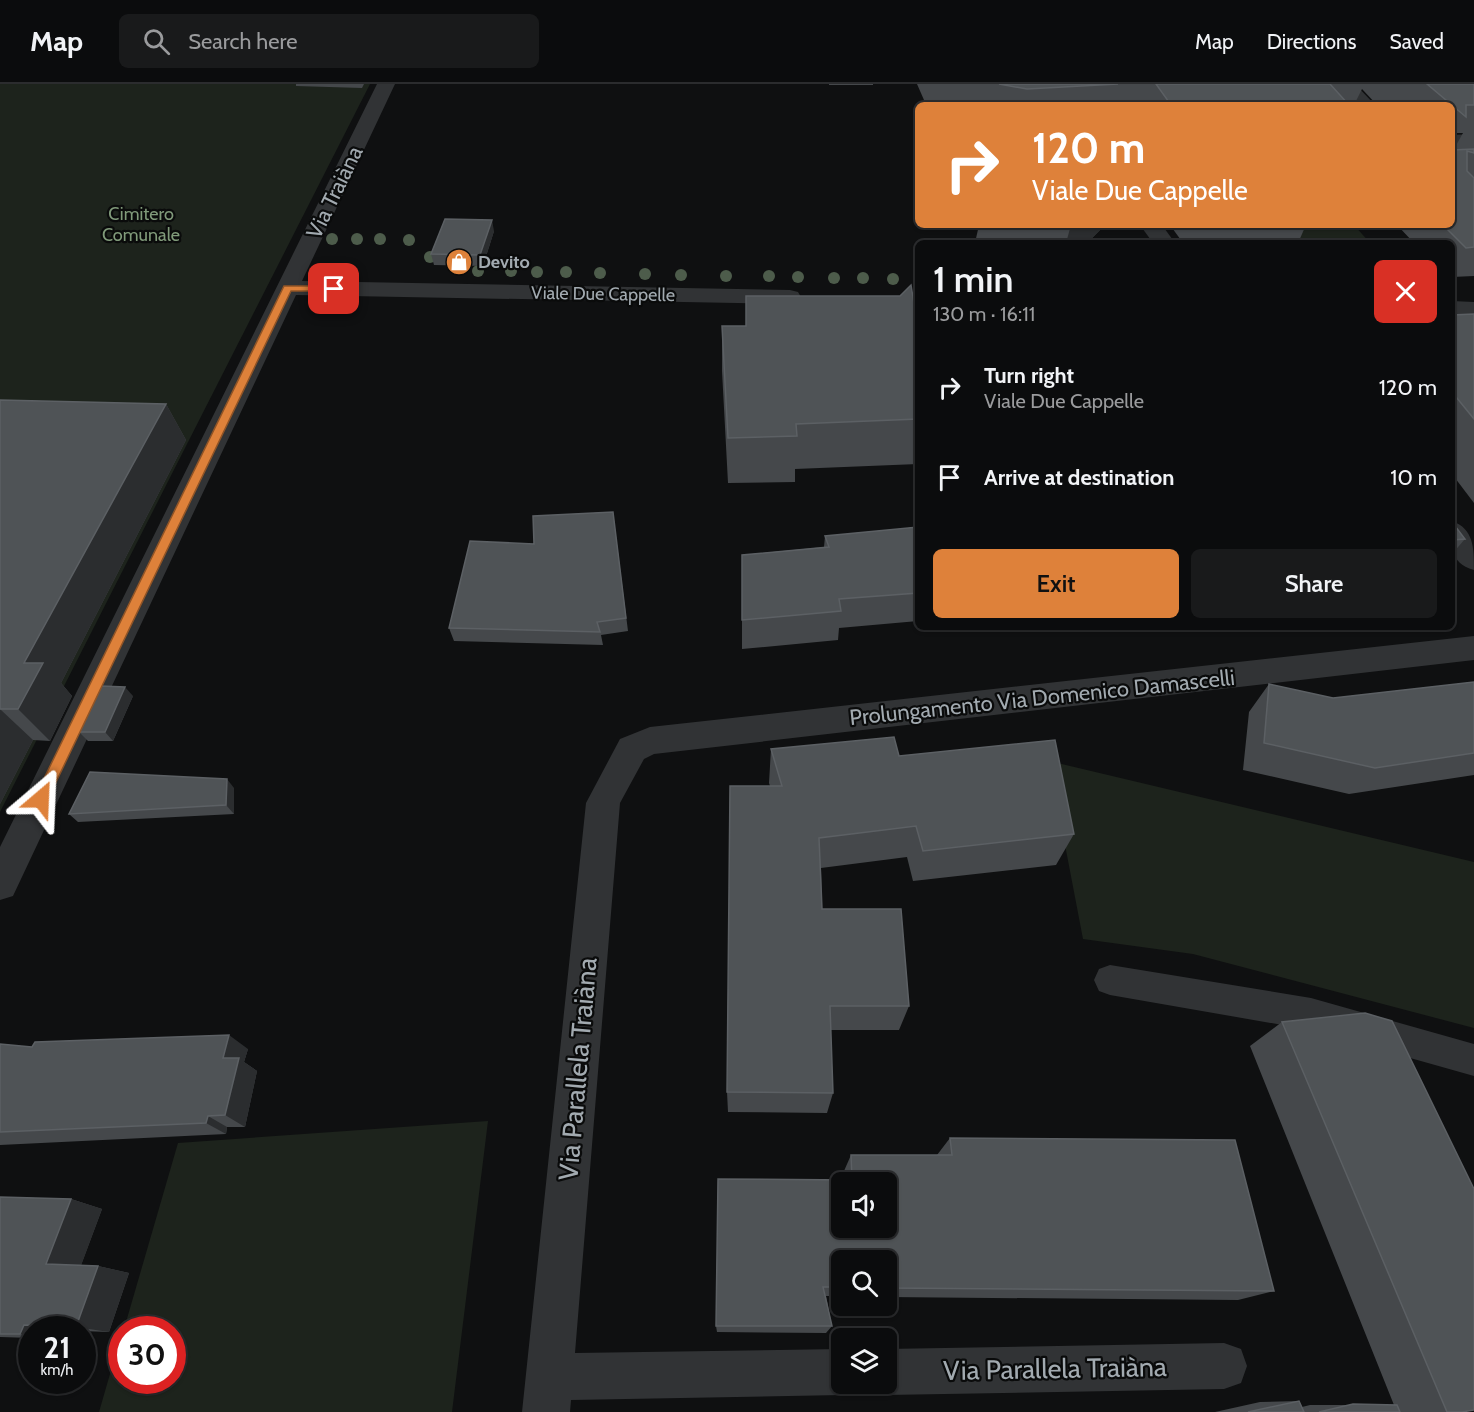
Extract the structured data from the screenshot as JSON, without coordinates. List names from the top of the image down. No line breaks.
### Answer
{"streets":{"street":["Via Traiàna","Viale Due Cappelle","Prolungamento Via Domenico Damascelli","Via Parallela Traiàna"]},"crossings":[["Via Traiàna","Viale Due Cappelle"],["Prolungamento Via Domenico Damascelli","Via Parallela Traiàna"]],"parks":["Cimitero Comunale"],"places":{"shop":["Devito"]},"page":{"header":"Map","search":"Search here","nav":["Map","Directions","Saved"],"turn":["120 m","Viale Due Cappelle"],"heading":["1 min","130 m · 16:11"],"list":[{"name":"Turn right","note":"Viale Due Cappelle","value":"120 m"},{"name":"Arrive at destination","value":"10 m"}],"buttons":["Exit","Share"],"speed":"21 km/h","limit":"30"}}
